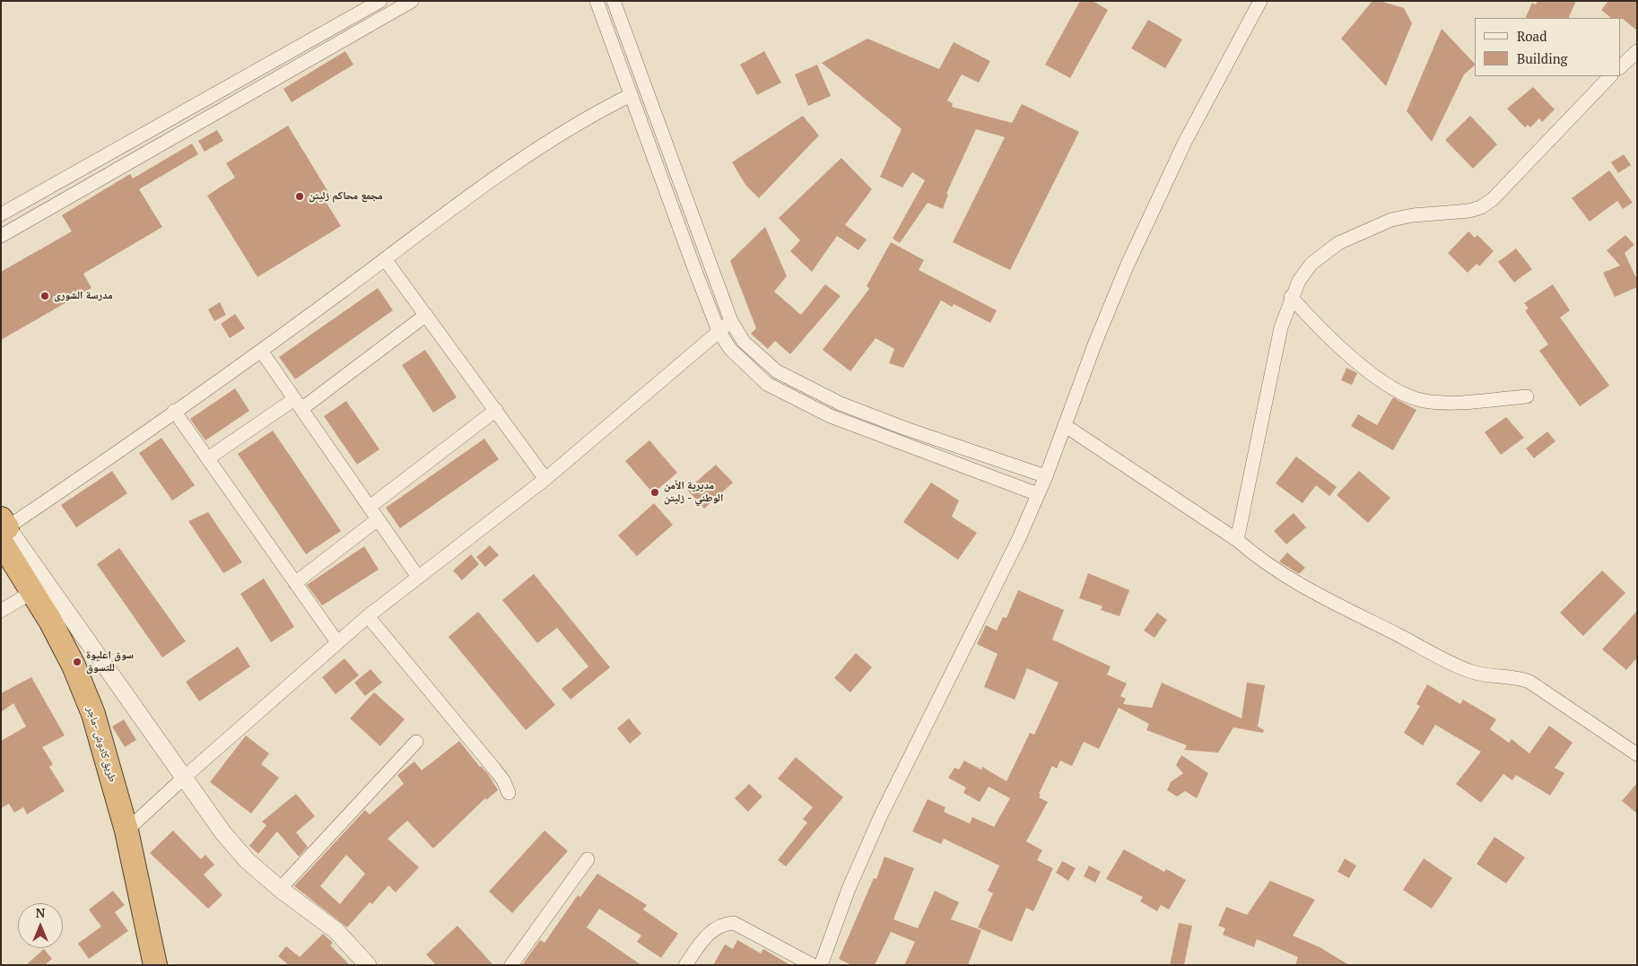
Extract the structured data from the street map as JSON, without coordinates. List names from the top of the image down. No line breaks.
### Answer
{"streets":{"highway":["طريق كادوش -ماجر"]},"places":["مجمع محاكم زليتن","مدرسة الشورى","مديرية الأمن الوطني - زليتن","سوق اعليوة للتسوق"],"legend":["Road","Building"],"north":"top"}
